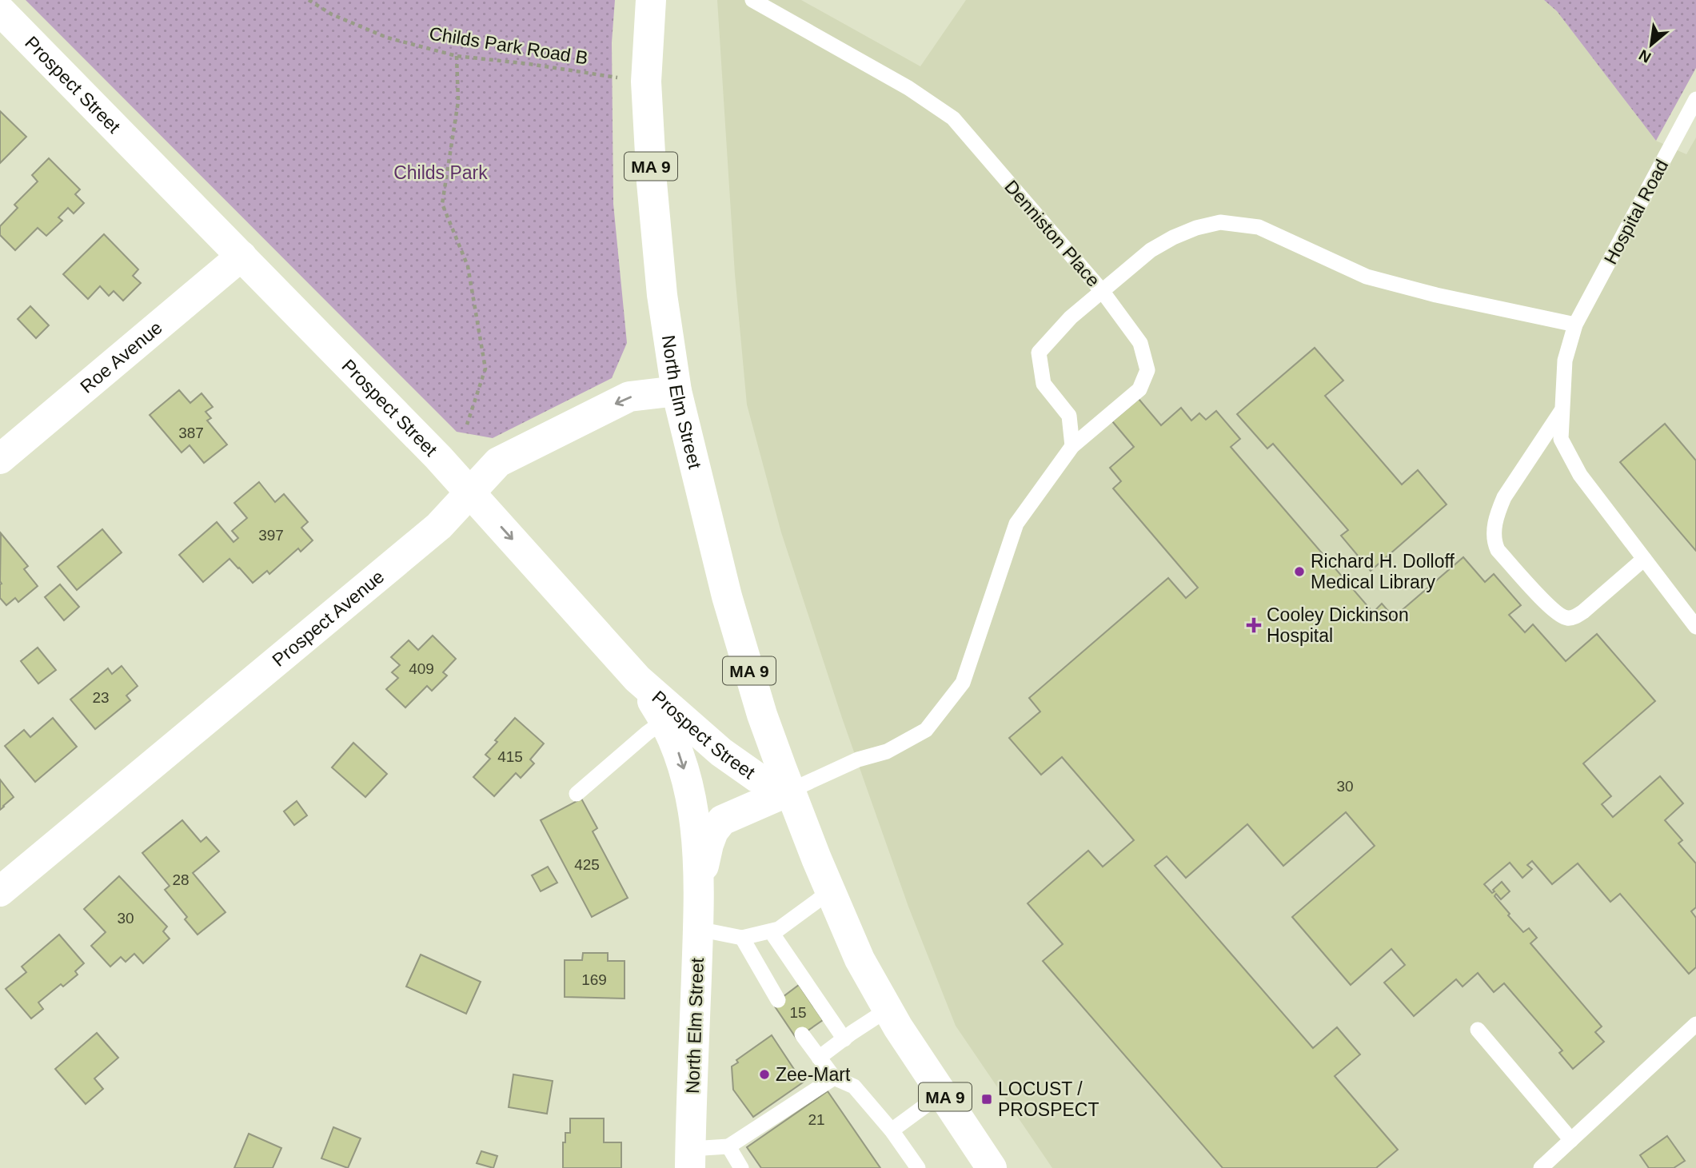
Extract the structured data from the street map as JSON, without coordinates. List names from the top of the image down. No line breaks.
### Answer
{"streets":{"main road":["Prospect Street","MA 9","Roe Avenue","North Elm Street","Prospect Avenue"],"lane":["Hospital Road","Denniston Place"],"path":["Childs Park Road B"]},"crossings":[["Childs Park Road B","North Elm Street"],["Prospect Street","Roe Avenue"],["Prospect Street","North Elm Street"],["Prospect Street","Prospect Avenue"],["MA 9","North Elm Street"],["Hospital Road","Denniston Place"],["North Elm Street","Prospect Avenue"]],"parks":["Childs Park"],"places":{"other":["Richard H. Dolloff Medical Library","Zee-Mart"],"health":["Cooley Dickinson Hospital"],"transit":["LOCUST / PROSPECT"]},"house_numbers":["387","397","409","23","415","30","425","28","30","169","15","21"],"north":"bottom left"}
